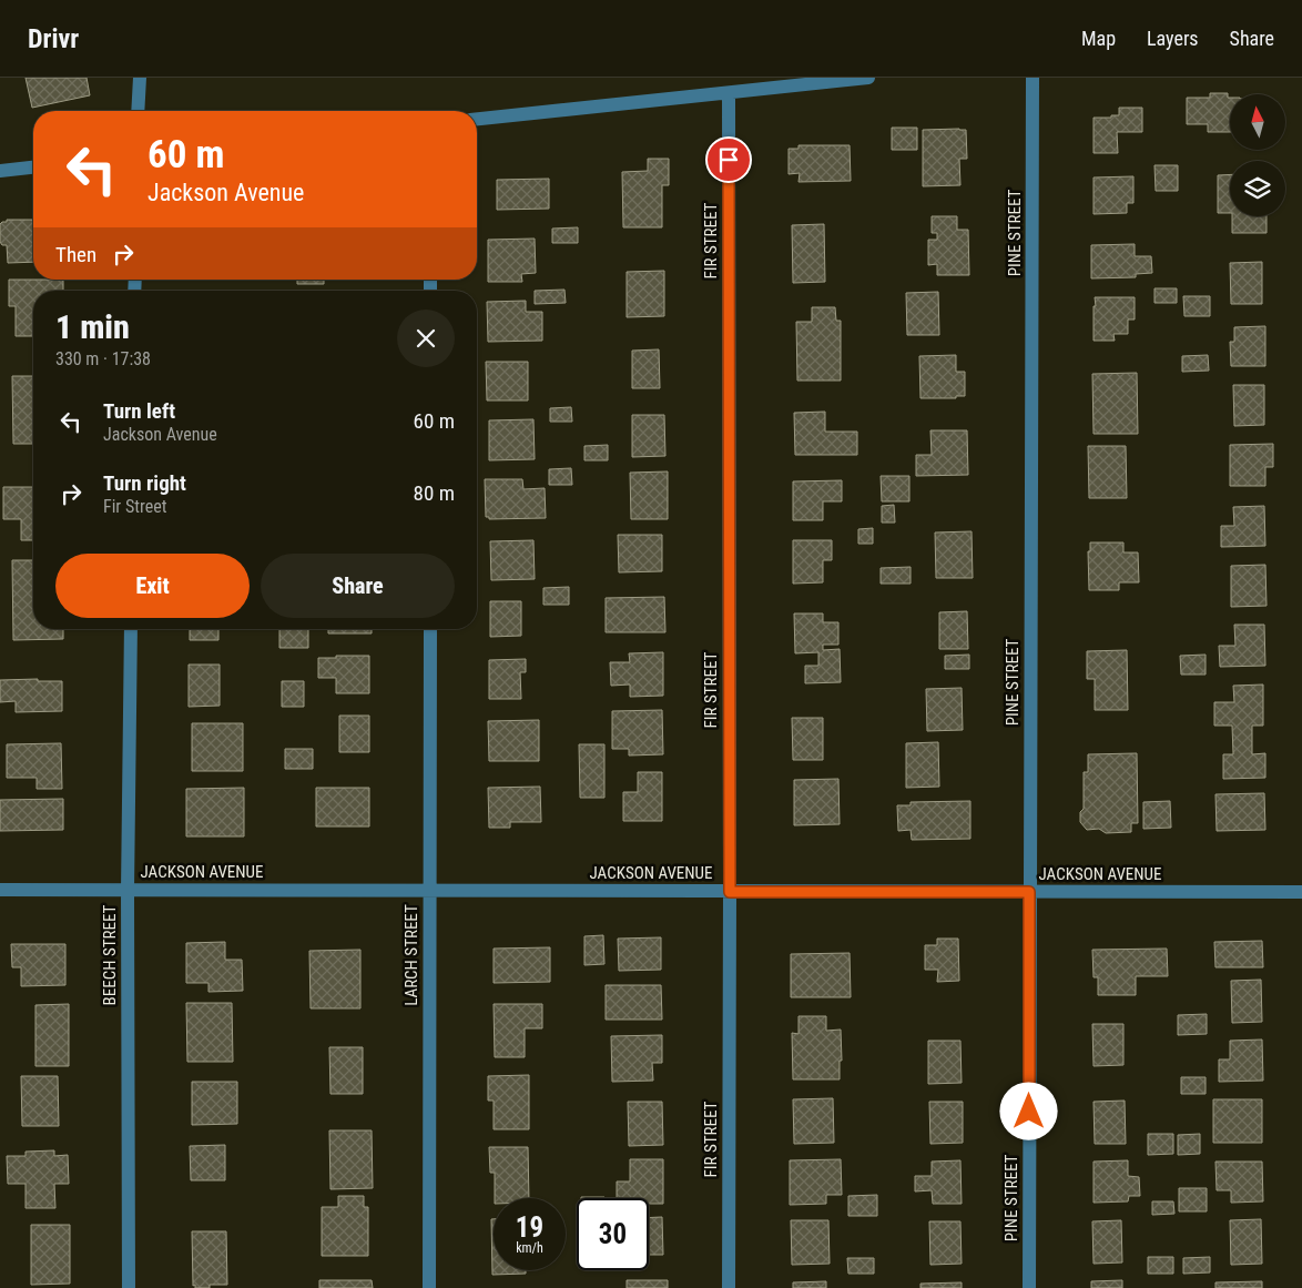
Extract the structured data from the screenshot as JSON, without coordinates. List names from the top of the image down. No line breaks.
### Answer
{"streets":{"street":["PINE STREET","FIR STREET","JACKSON AVENUE","BEECH STREET","LARCH STREET"]},"crossings":[["PINE STREET","JACKSON AVENUE"],["FIR STREET","JACKSON AVENUE"],["JACKSON AVENUE","BEECH STREET"],["JACKSON AVENUE","LARCH STREET"]],"north":"top","page":{"header":"Drivr","nav":["Map","Layers","Share"],"turn":["60 m","Jackson Avenue"],"then":"Then","heading":["1 min","330 m · 17:38"],"list":[{"name":"Turn left","note":"Jackson Avenue","value":"60 m"},{"name":"Turn right","note":"Fir Street","value":"80 m"}],"buttons":["Exit","Share"],"speed":"19 km/h","limit":"30"}}
